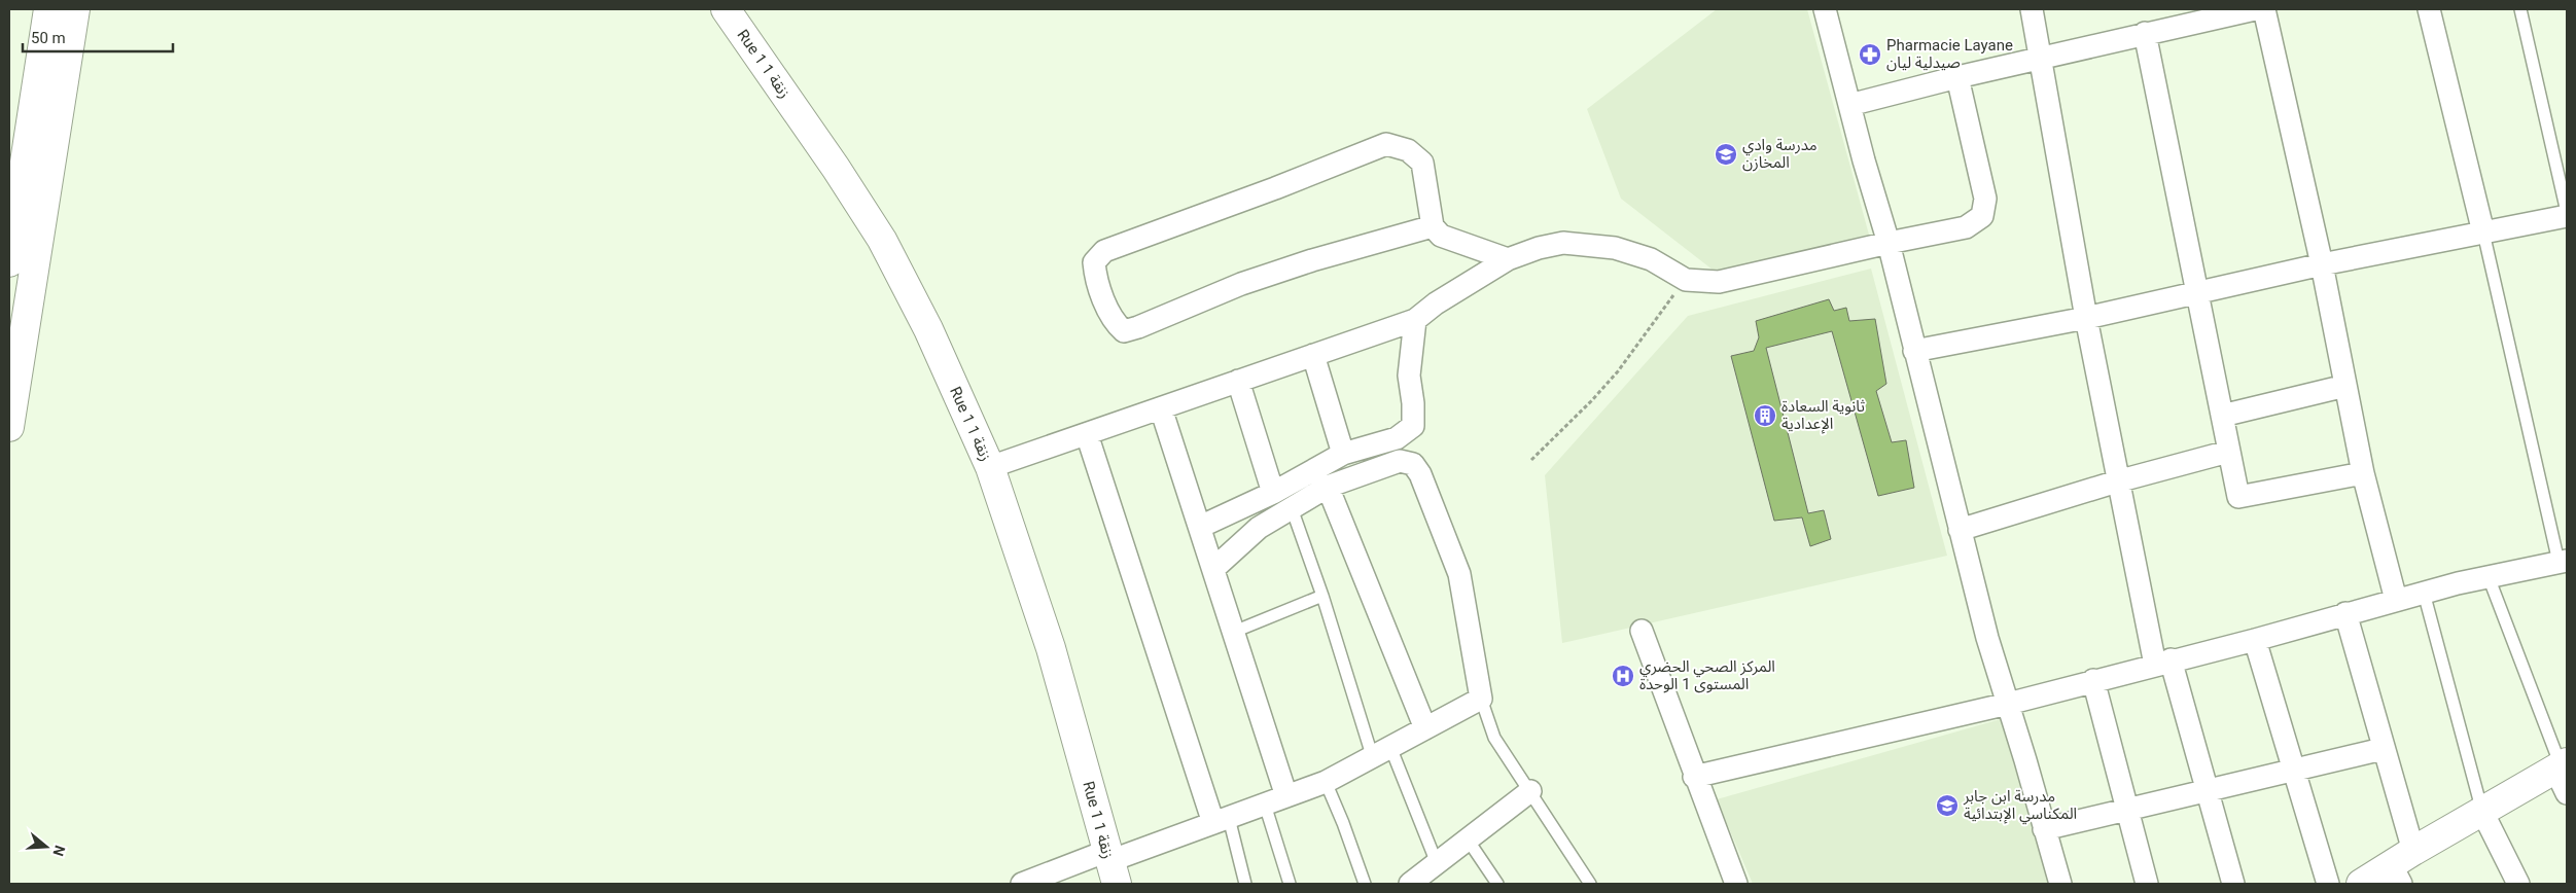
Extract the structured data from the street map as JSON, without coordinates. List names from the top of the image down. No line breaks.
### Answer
{"streets":{"main road":["Rue 1 زنقة 1"]},"places":{"pharmacy":["Pharmacie Layane صيدلية ليان"],"school or university":["مدرسة وادي المخازن","مدرسة ابن جابر المكناسي الإبتدائية"],"building":["ثانوية السعادة الإعدادية"],"hospital":["المركز الصحي الحضري المستوى 1 الوحدة"]},"scale_bar":"50 m","north":"right"}
